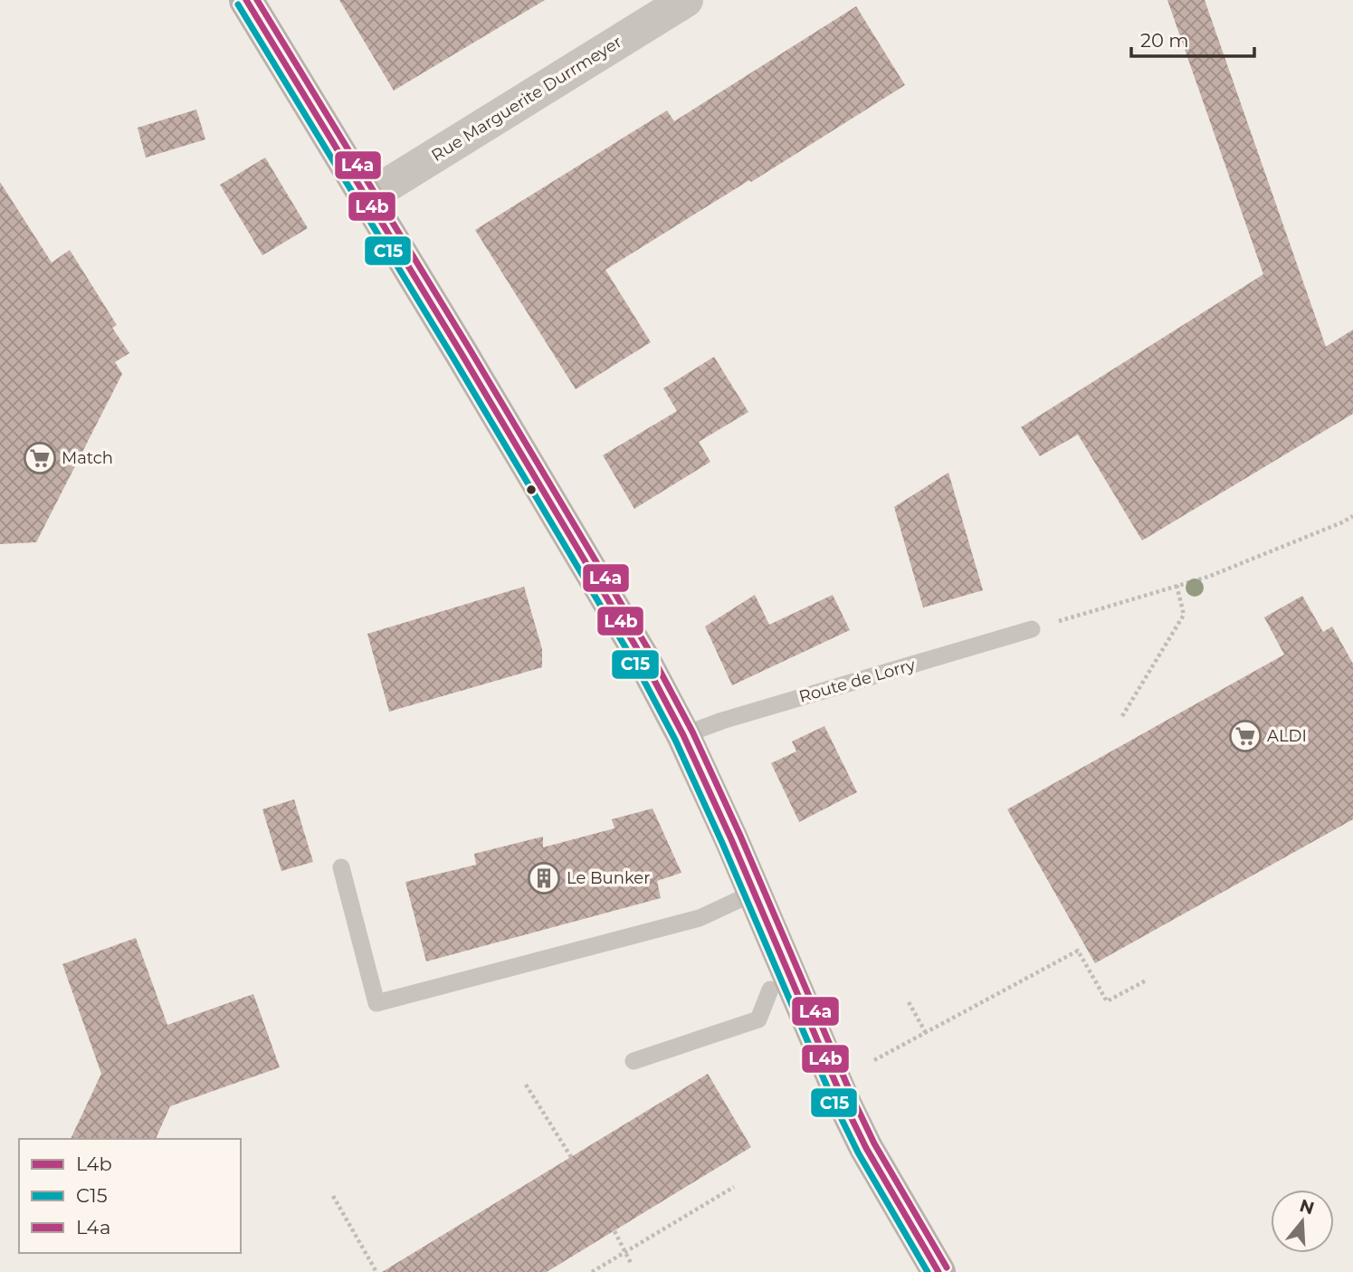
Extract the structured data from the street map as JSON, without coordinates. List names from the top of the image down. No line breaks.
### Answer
{"streets":{"street":["Rue Marguerite Durrmeyer"],"lane":["Route de Lorry"]},"places":{"supermarket":["Match","ALDI"],"building":["Le Bunker"]},"lines":["transit line L4b","transit line L4a","transit line C15"],"legend":["L4b","C15","L4a"],"scale_bar":"20 m","north":"top"}
